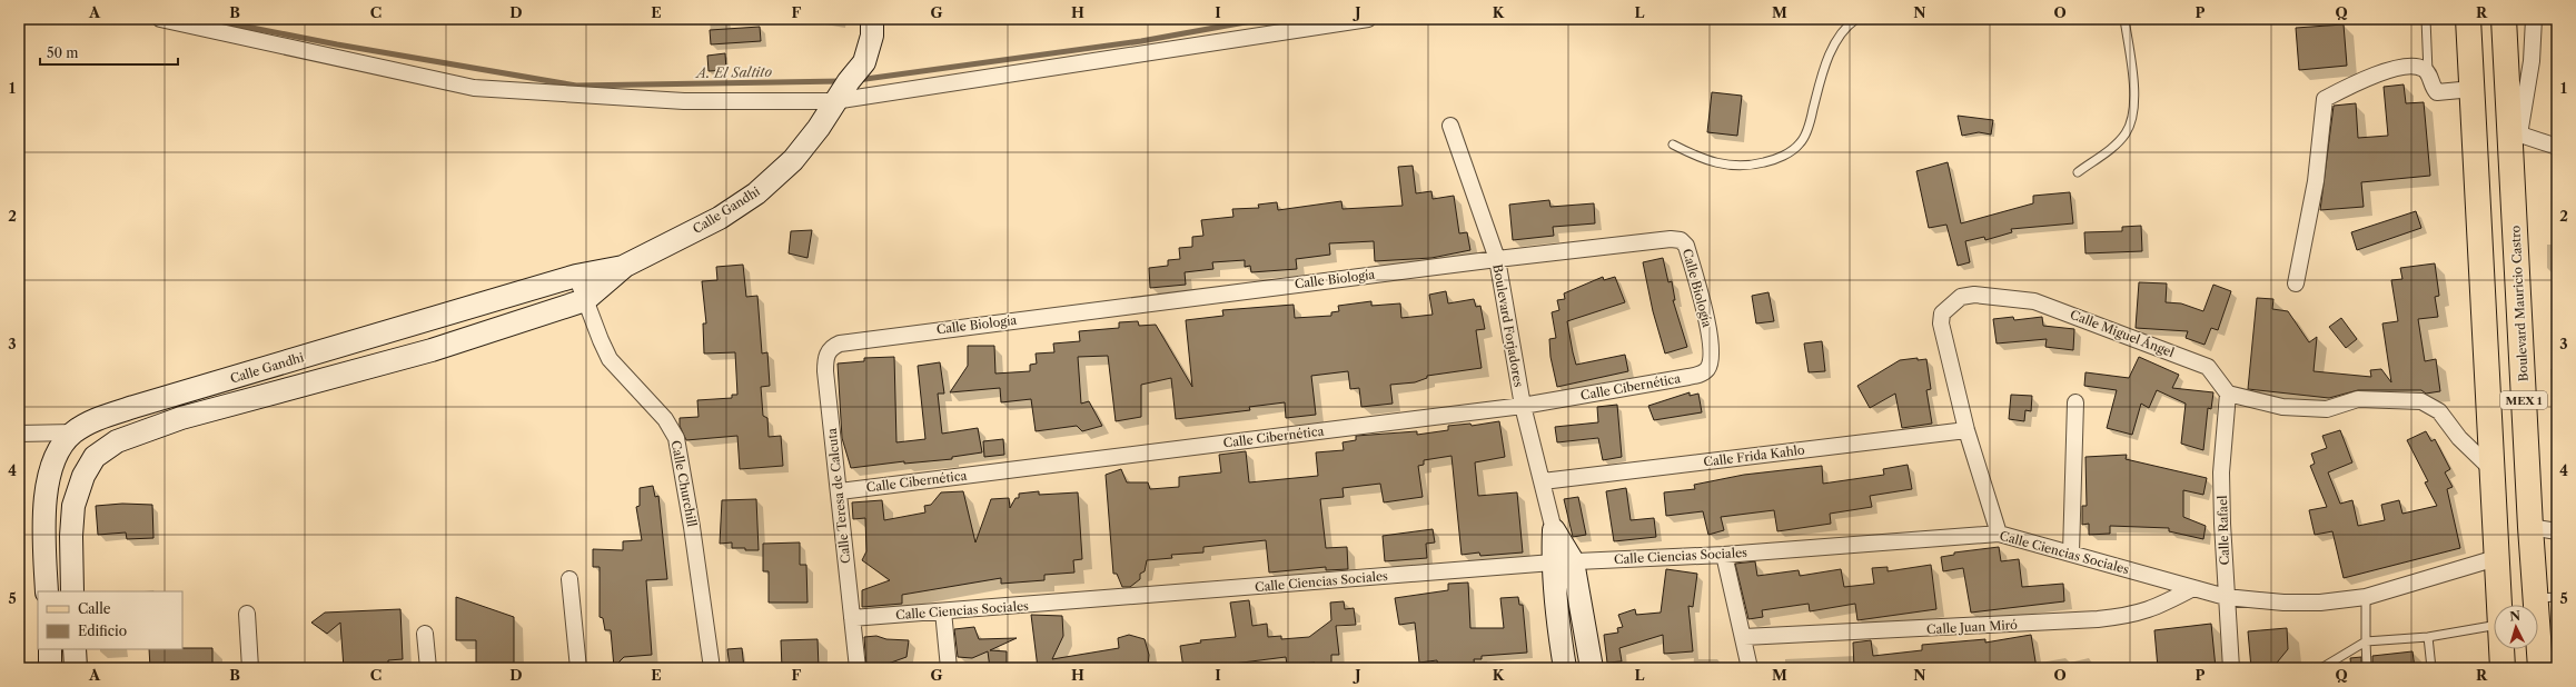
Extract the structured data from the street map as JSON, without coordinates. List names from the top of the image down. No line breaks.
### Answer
{"streets":{"main road":["Calle Gandhi","Boulevard Mauricio Castro","Boulevard Forjadores","MEX 1"],"street":["Calle Biología","Calle Miguel Ángel","Calle Cibernética","Calle Frida Kahlo","Calle Churchill","Calle Teresa de Calcuta","Calle Rafael","Calle Ciencias Sociales","Calle Juan Miró"]},"crossings":[["Calle Gandhi","Calle Churchill"],["Calle Biología","Boulevard Forjadores"],["Calle Biología","Calle Cibernética"],["Calle Biología","Calle Teresa de Calcuta"],["Boulevard Forjadores","Calle Cibernética"],["Boulevard Forjadores","Calle Frida Kahlo"],["Boulevard Forjadores","Calle Ciencias Sociales"],["Calle Miguel Ángel","Calle Frida Kahlo"],["Calle Miguel Ángel","Calle Rafael"],["Calle Miguel Ángel","Calle Ciencias Sociales"],["Calle Cibernética","Calle Teresa de Calcuta"],["MEX 1","Calle Ciencias Sociales"],["Calle Teresa de Calcuta","Calle Ciencias Sociales"],["Calle Rafael","Calle Ciencias Sociales"],["Calle Ciencias Sociales","Calle Juan Miró"]],"water":["A. El Saltito"],"legend":["Calle","Edificio"],"scale_bar":"50 m","north":"top","grid":{"columns":["A","B","C","D","E","F","G","H","I","J","K","L","M","N","O","P","Q","R"],"rows":["1","2","3","4","5"]}}
